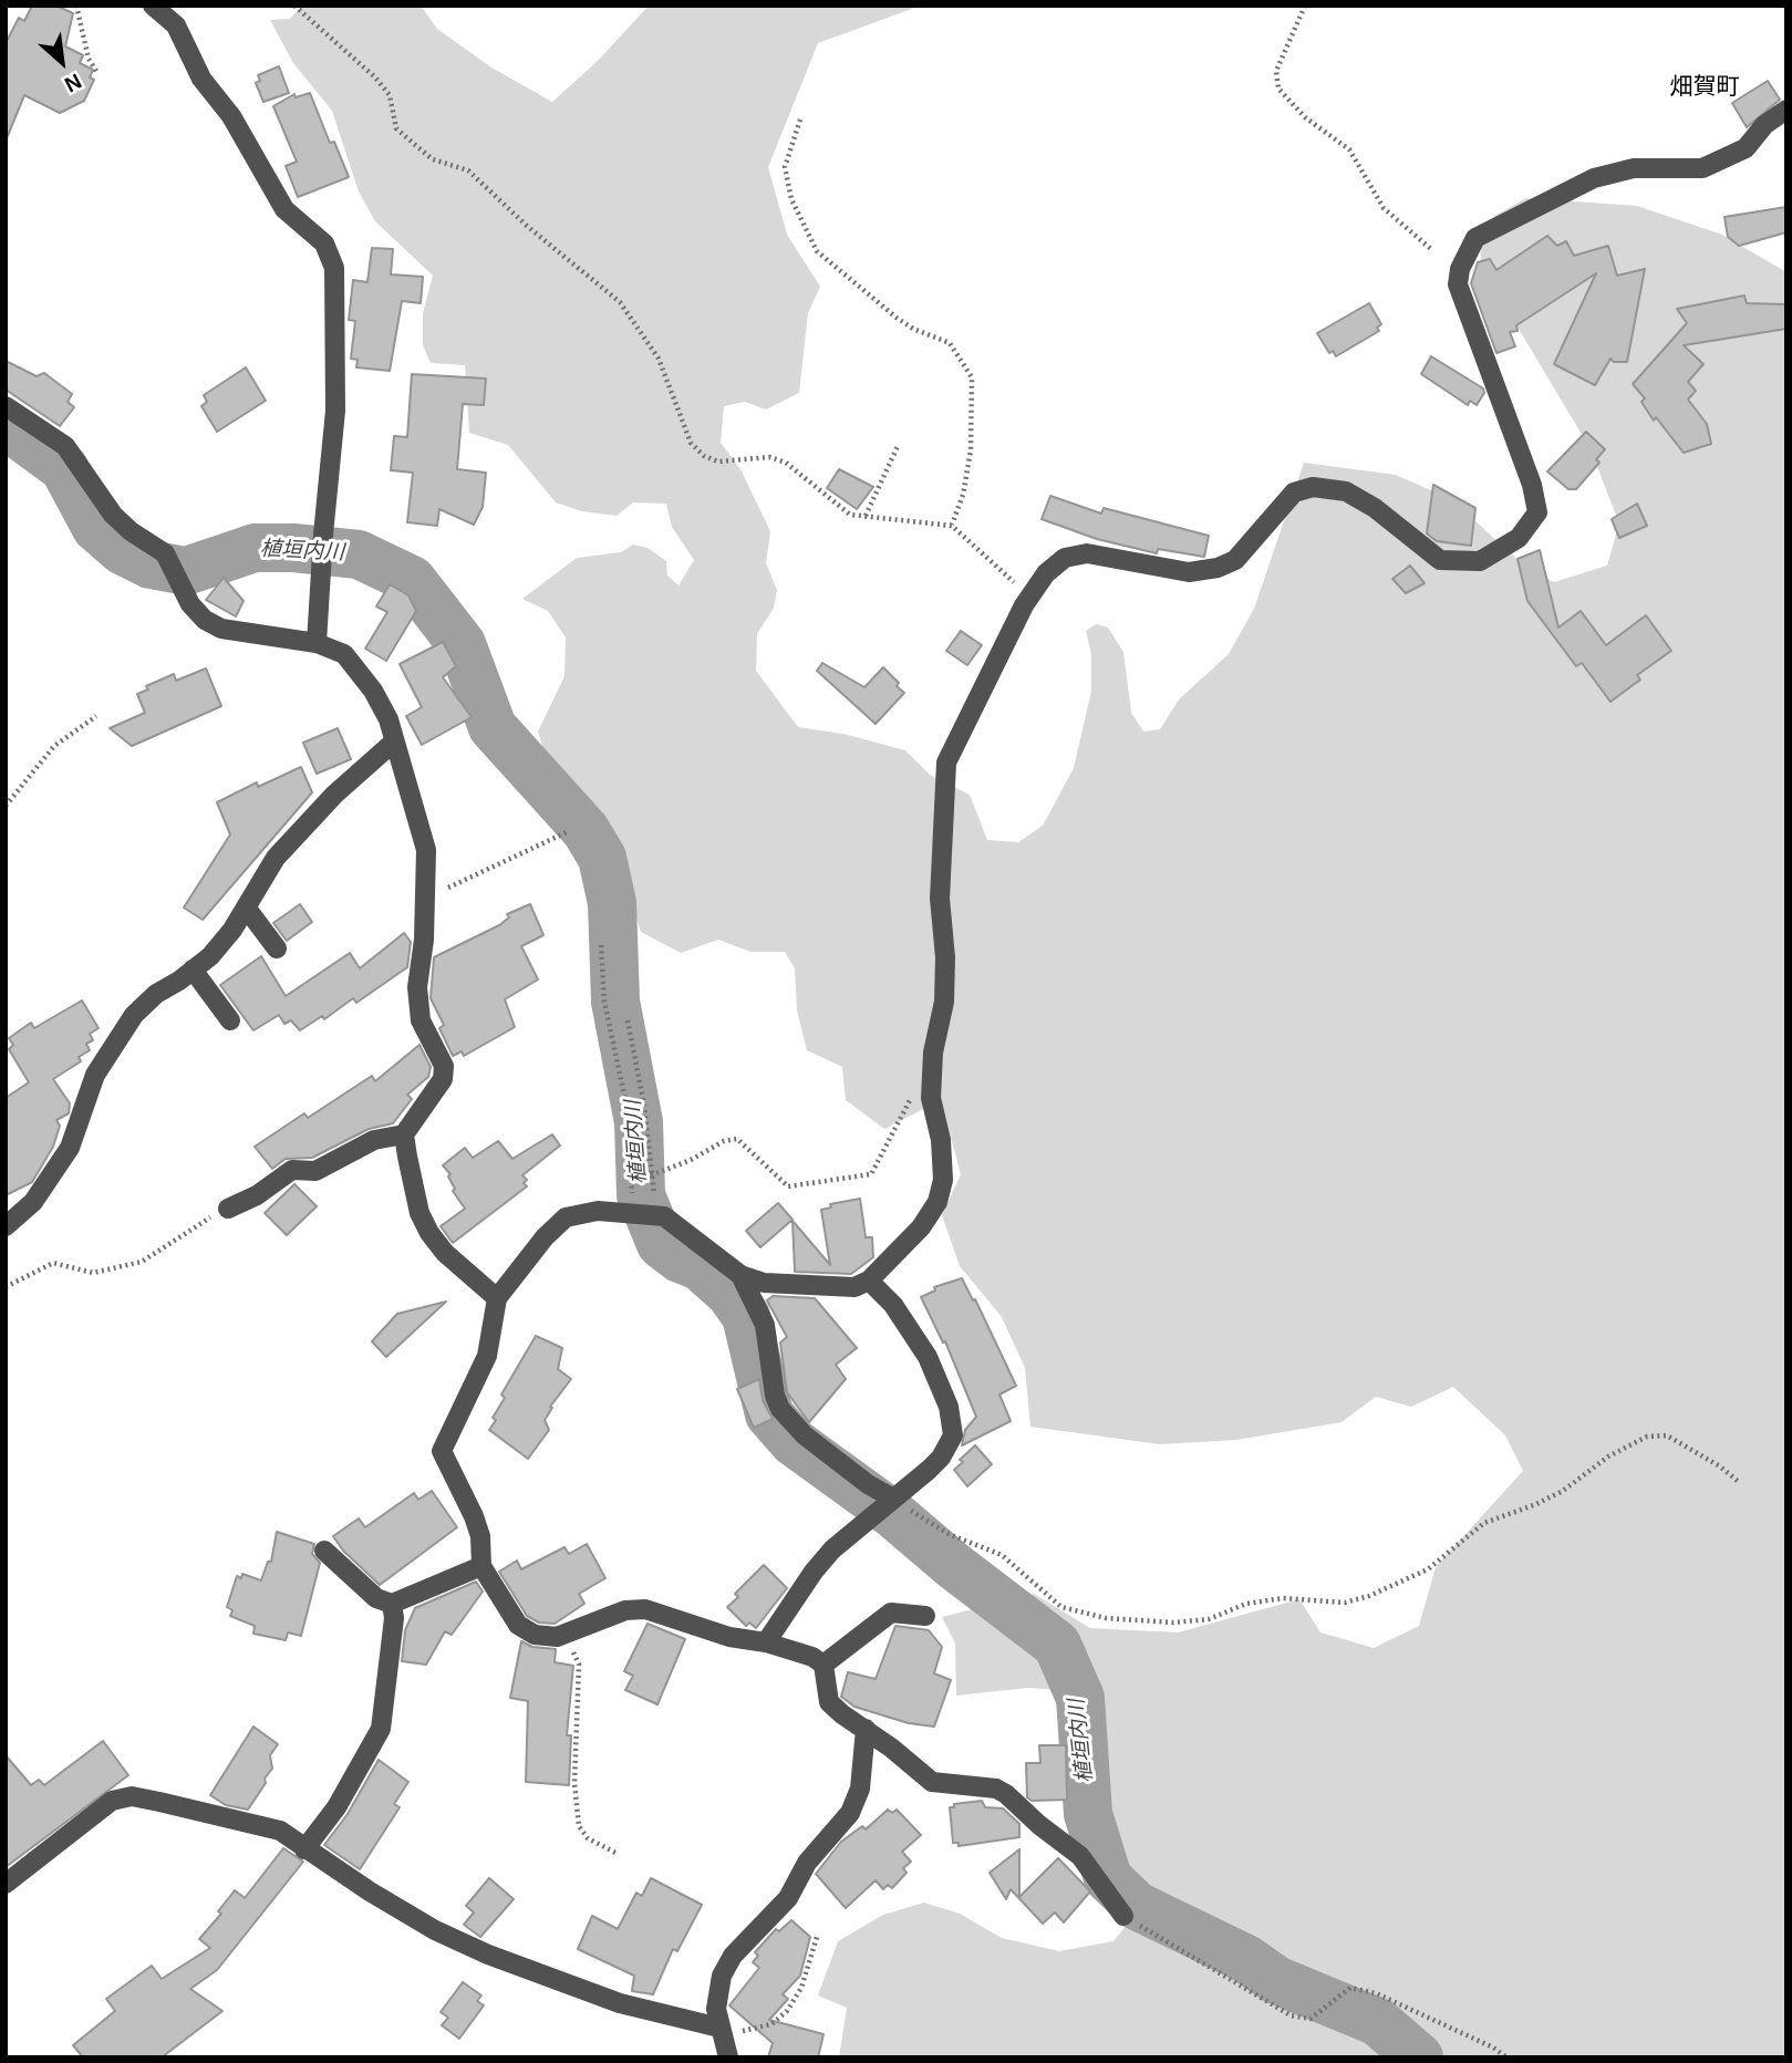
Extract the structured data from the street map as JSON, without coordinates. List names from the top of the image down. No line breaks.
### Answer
{"districts":["畑賀町"],"water":["植垣内川"],"north":"bottom right"}
